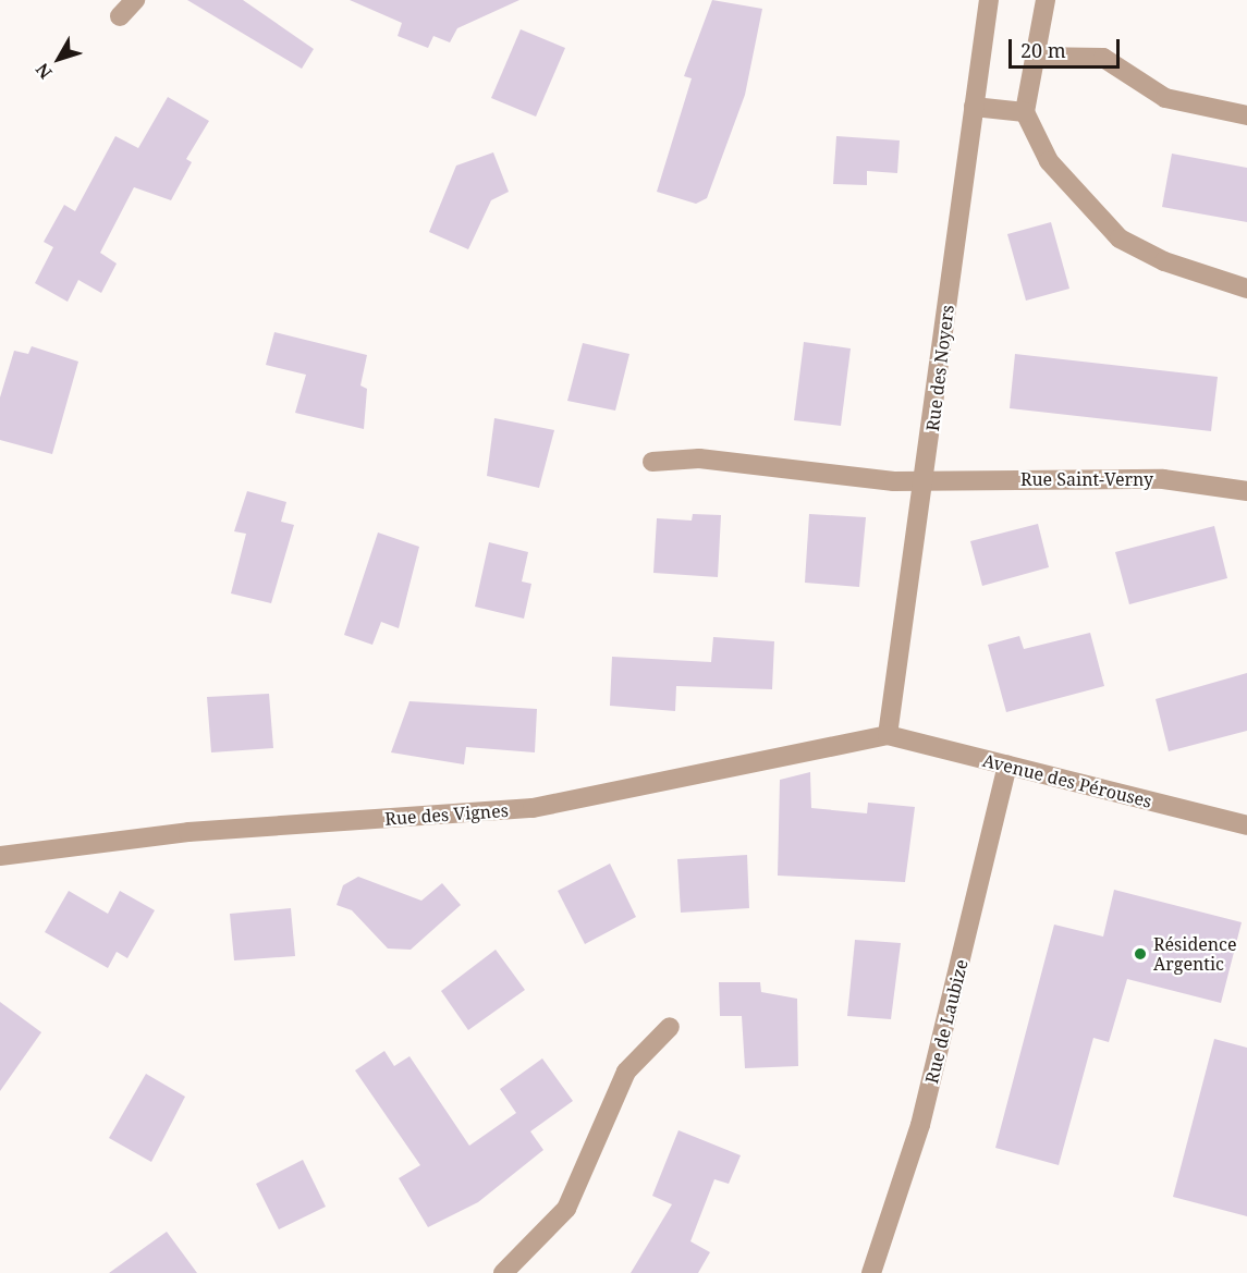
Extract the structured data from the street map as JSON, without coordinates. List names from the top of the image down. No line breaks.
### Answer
{"streets":{"street":["Rue des Noyers","Rue Saint-Verny","Avenue des Pérouses","Rue des Vignes","Rue de Laubize"]},"crossings":[["Rue des Noyers","Rue Saint-Verny"],["Rue des Noyers","Avenue des Pérouses"],["Rue des Noyers","Rue des Vignes"],["Avenue des Pérouses","Rue des Vignes"],["Avenue des Pérouses","Rue de Laubize"]],"places":["Résidence Argentic"],"scale_bar":"20 m","north":"bottom left"}
